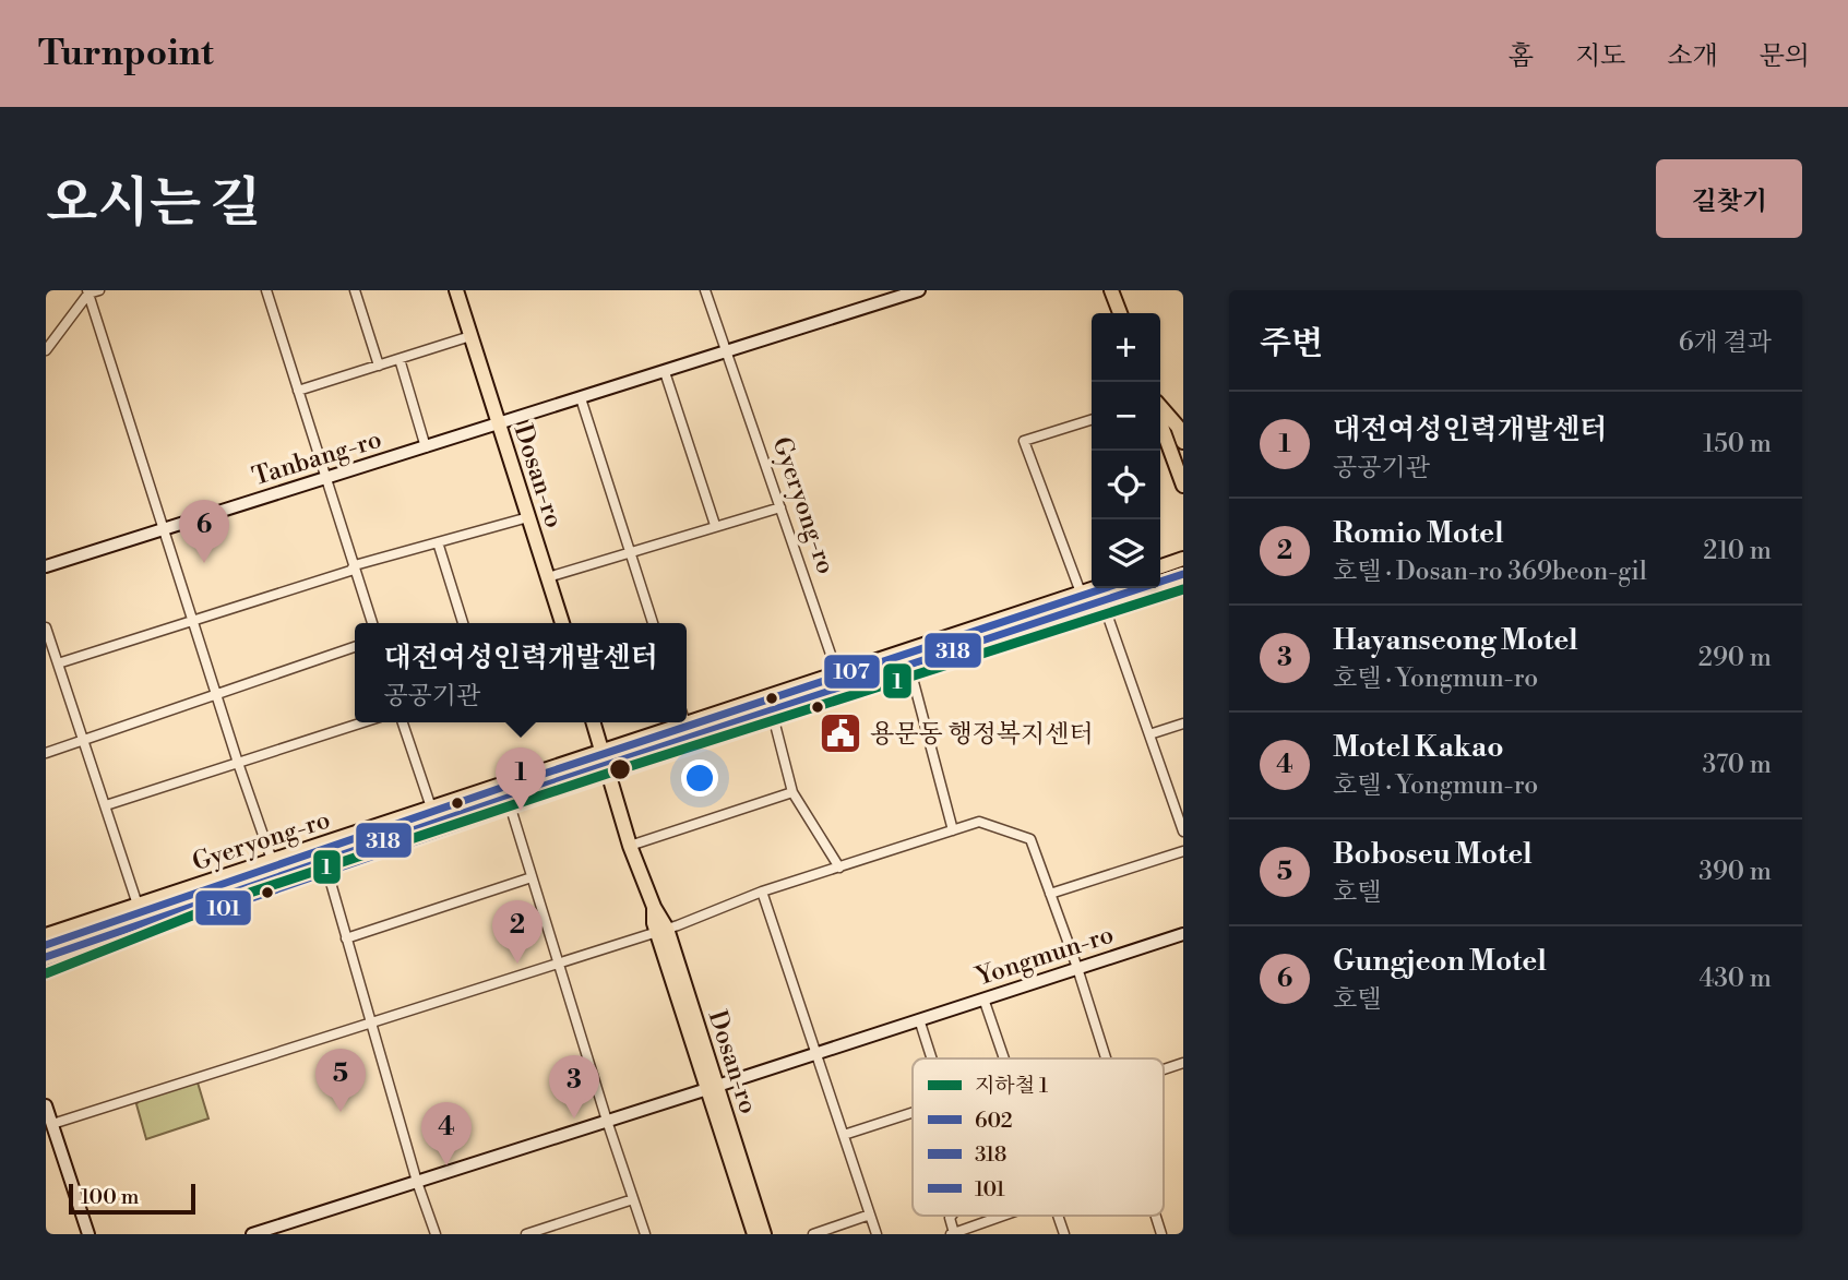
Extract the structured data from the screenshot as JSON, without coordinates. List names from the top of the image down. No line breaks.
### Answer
{"streets":{"main road":["Dosan-ro","Gyeryong-ro"],"street":["Tanbang-ro","Yongmun-ro"]},"crossings":[["Tanbang-ro","Dosan-ro"],["Tanbang-ro","Gyeryong-ro"],["Dosan-ro","Gyeryong-ro"],["Dosan-ro","Yongmun-ro"]],"places":{"public building":["용문동 행정복지센터"]},"lines":["transit line 318","transit line 101","transit line 107","metro line 1"],"legend":["지하철 1","602","318","101"],"scale_bar":"100 m","page":{"header":"Turnpoint","nav":["홈","지도","소개","문의"],"title":"오시는 길","buttons":"길찾기","heading":["주변","6개 결과"],"map_buttons":["+","−"],"list":[{"mark":"1","name":"대전여성인력개발센터","note":"공공기관","value":"150 m"},{"mark":"2","name":"Romio Motel","note":"호텔 · Dosan-ro 369beon-gil","value":"210 m"},{"mark":"3","name":"Hayanseong Motel","note":"호텔 · Yongmun-ro","value":"290 m"},{"mark":"4","name":"Motel Kakao","note":"호텔 · Yongmun-ro","value":"370 m"},{"mark":"5","name":"Boboseu Motel","note":"호텔","value":"390 m"},{"mark":"6","name":"Gungjeon Motel","note":"호텔","value":"430 m"}],"pins":["6","1","2","5","3","4"],"popup":["대전여성인력개발센터","공공기관"],"scale":"100 m"}}
